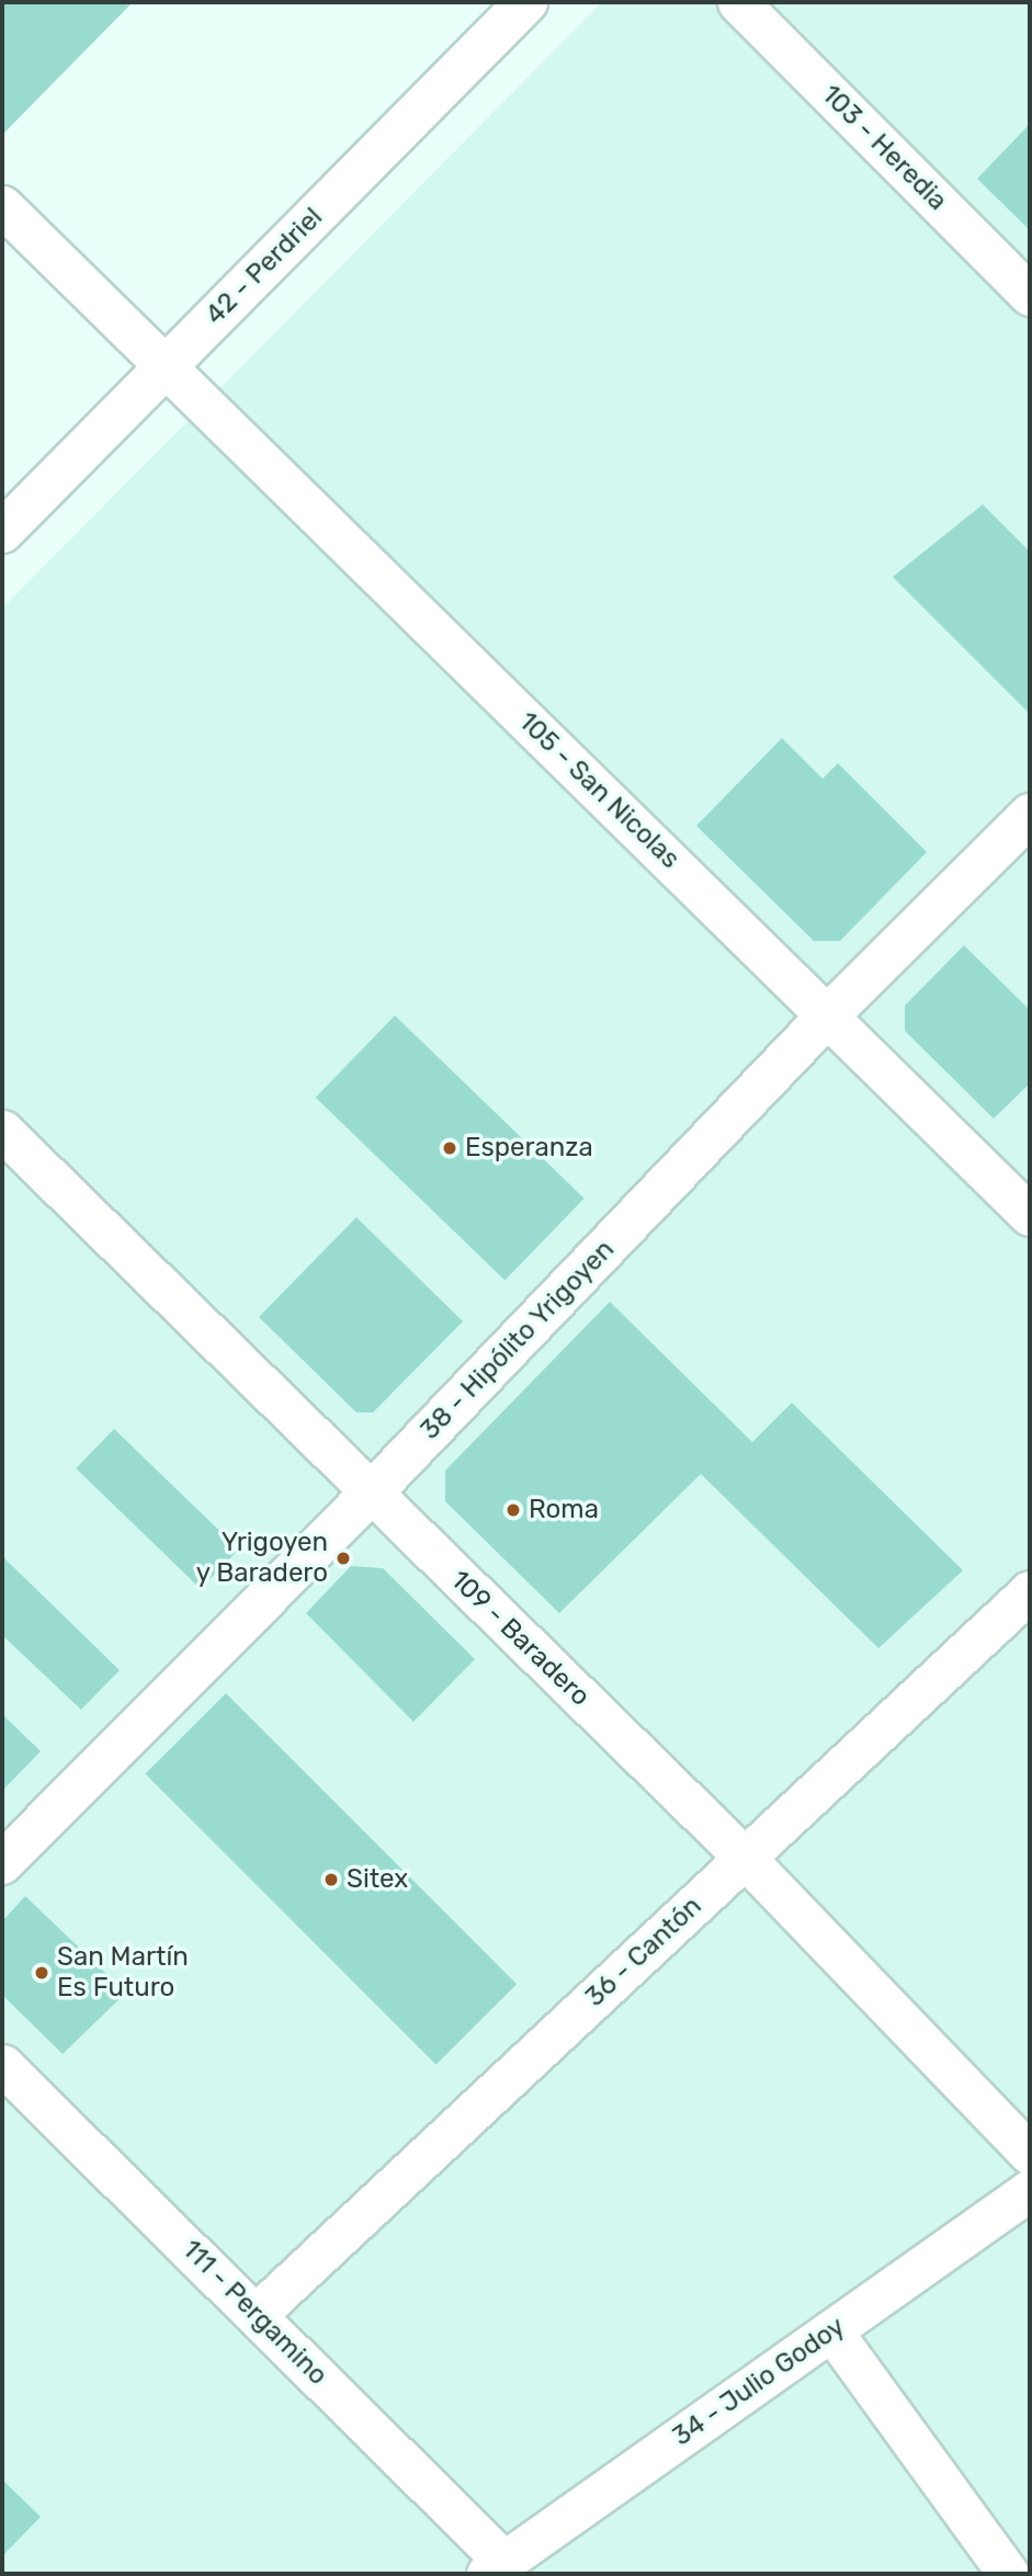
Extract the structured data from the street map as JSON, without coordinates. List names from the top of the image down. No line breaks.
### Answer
{"streets":{"street":["103 - Heredia","42 - Perdriel","105 - San Nicolas","38 - Hipólito Yrigoyen","109 - Baradero","36 - Cantón","111 - Pergamino","34 - Julio Godoy"]},"crossings":[["42 - Perdriel","105 - San Nicolas"],["105 - San Nicolas","38 - Hipólito Yrigoyen"],["38 - Hipólito Yrigoyen","109 - Baradero"],["109 - Baradero","36 - Cantón"],["36 - Cantón","111 - Pergamino"],["111 - Pergamino","34 - Julio Godoy"]],"places":["Esperanza","Roma","Yrigoyen y Baradero","Sitex","San Martín Es Futuro"]}
